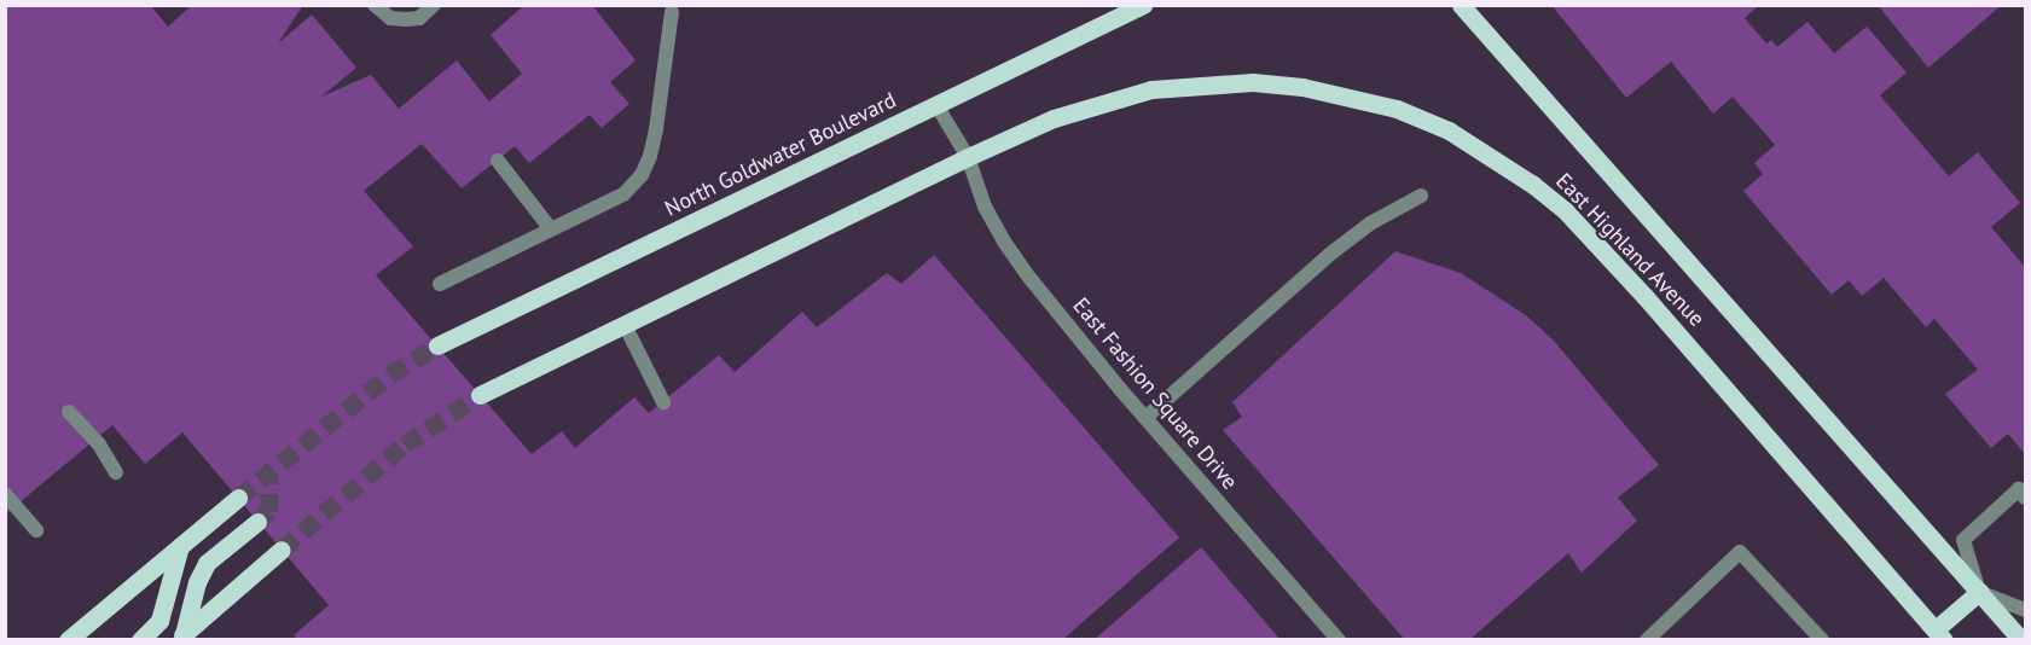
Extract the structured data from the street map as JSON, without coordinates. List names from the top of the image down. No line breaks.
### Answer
{"streets":{"main road":["North Goldwater Boulevard","East Highland Avenue"],"lane":["East Fashion Square Drive"]},"crossings":[["North Goldwater Boulevard","East Fashion Square Drive"],["East Highland Avenue","East Fashion Square Drive"]]}
